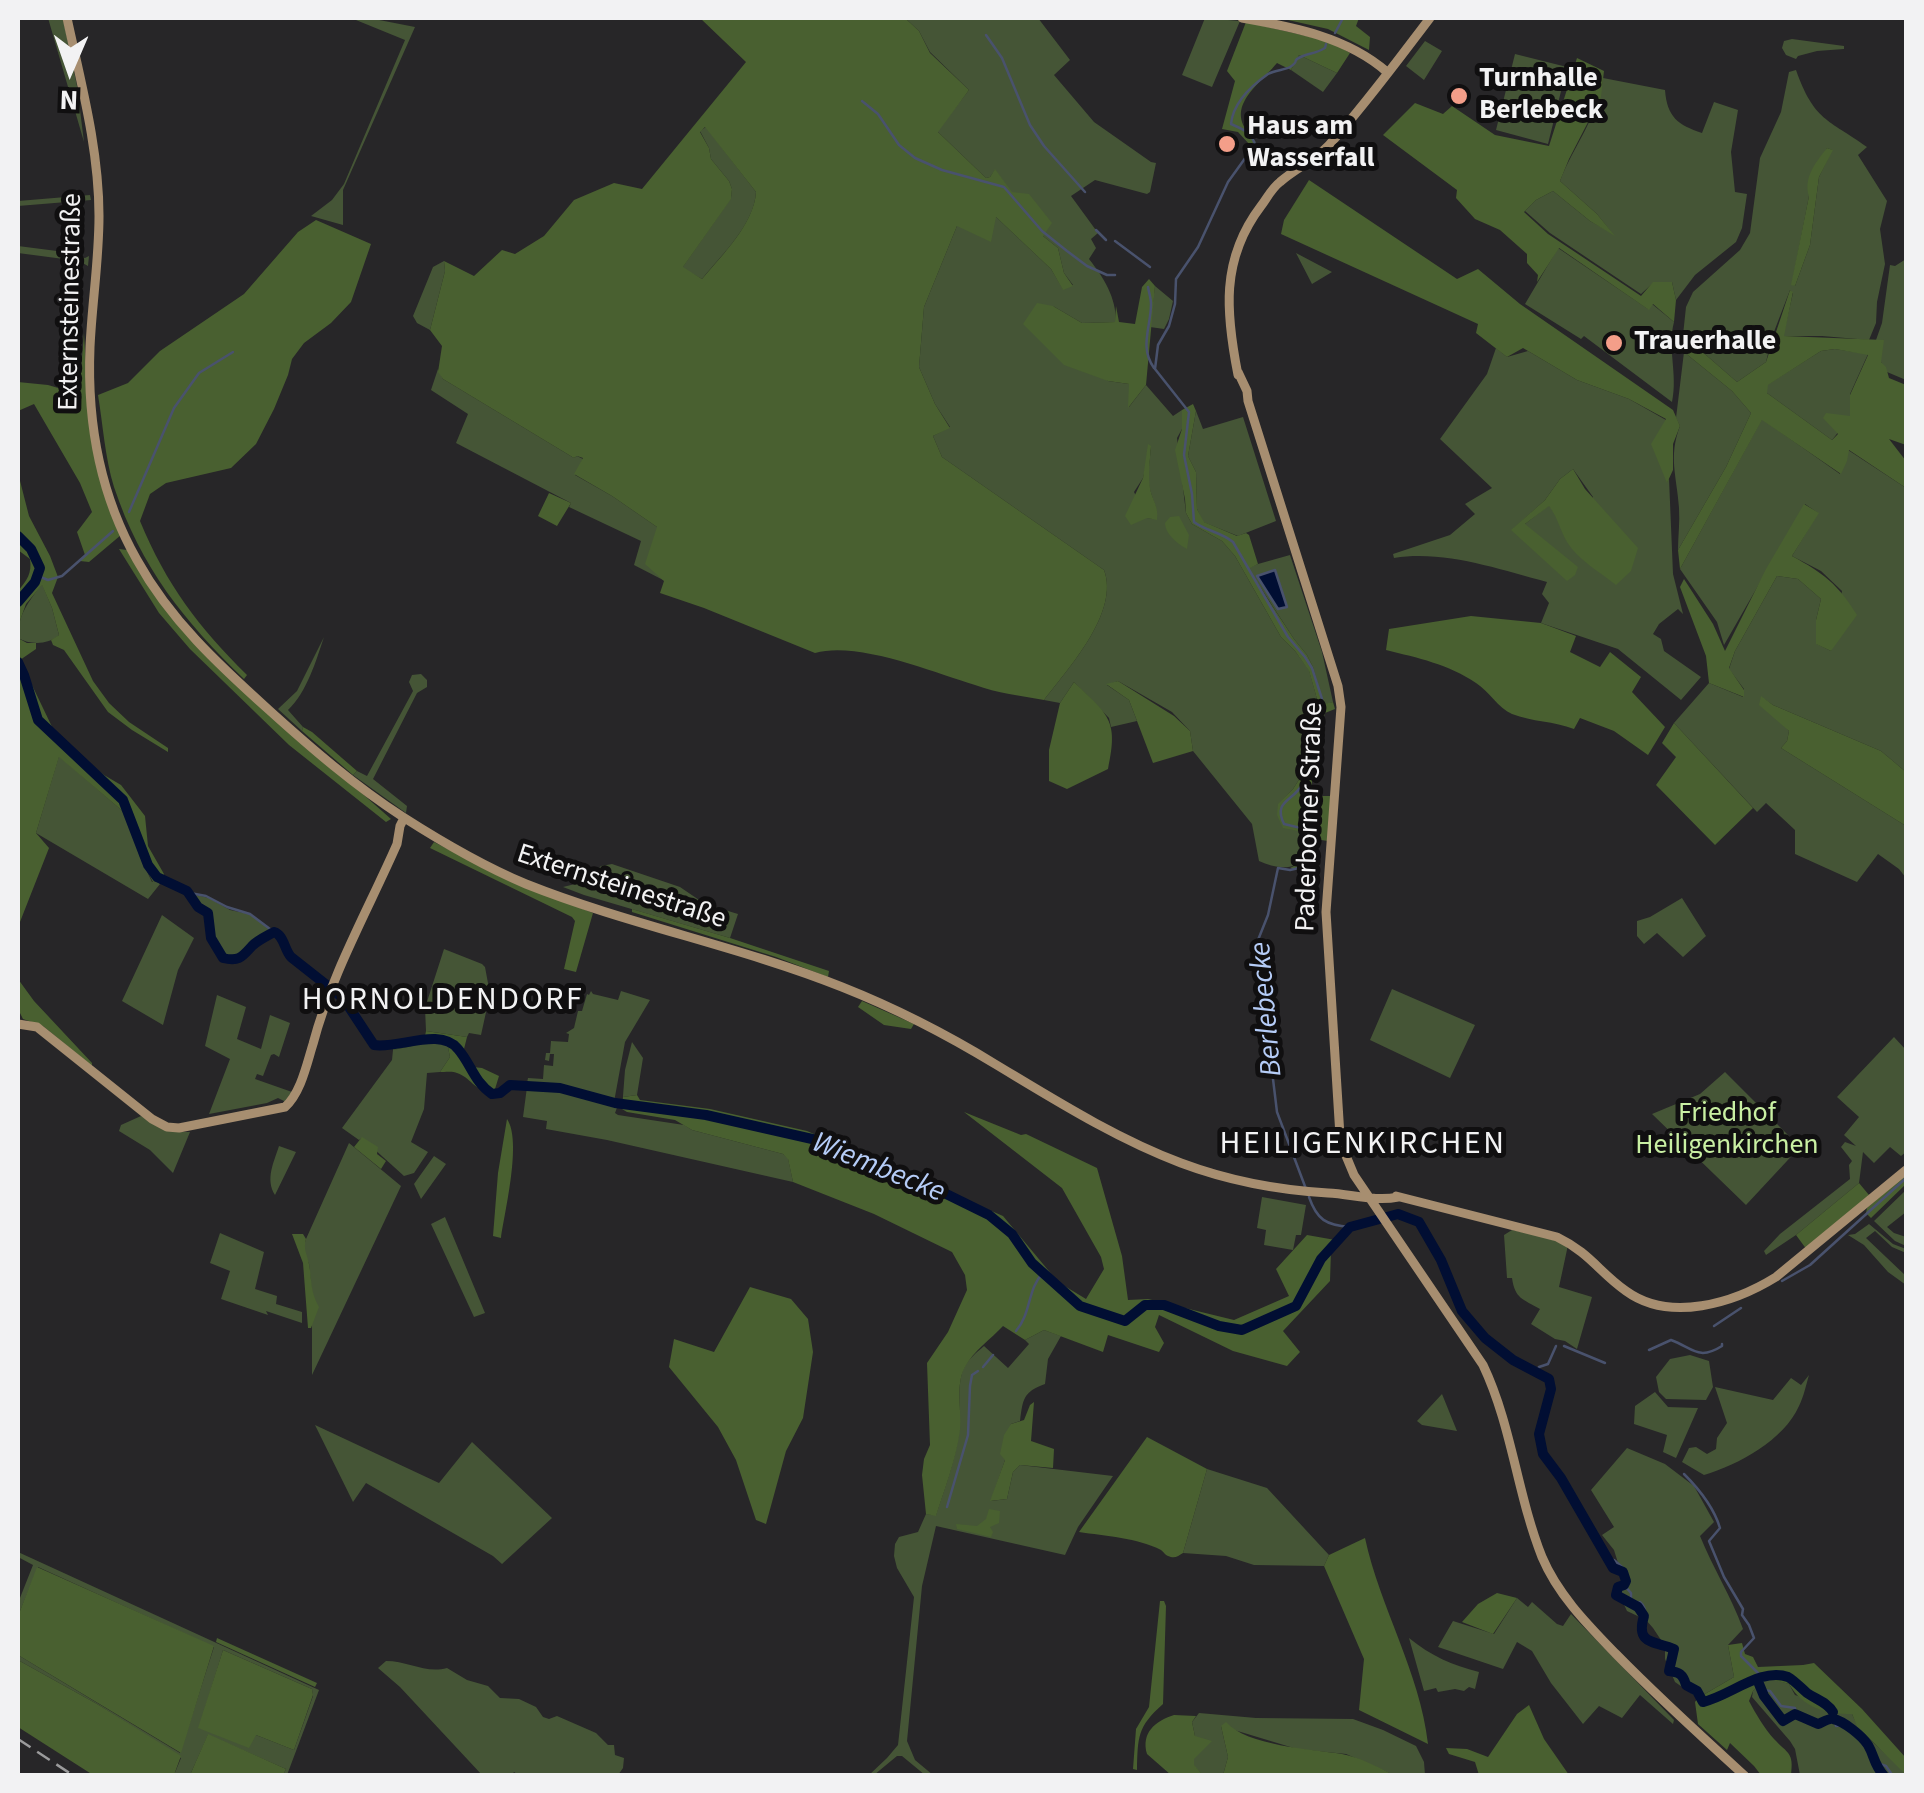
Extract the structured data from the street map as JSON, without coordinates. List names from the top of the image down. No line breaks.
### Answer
{"streets":{"main road":["Externsteinestraße","Paderborner Straße"]},"crossings":[["Externsteinestraße","Paderborner Straße"]],"districts":["HORNOLDENDORF","HEILIGENKIRCHEN"],"water":["Berlebecke","Wiembecke"],"parks":["Friedhof Heiligenkirchen"],"places":["Turnhalle Berlebeck","Haus am Wasserfall","Trauerhalle"],"north":"bottom"}
